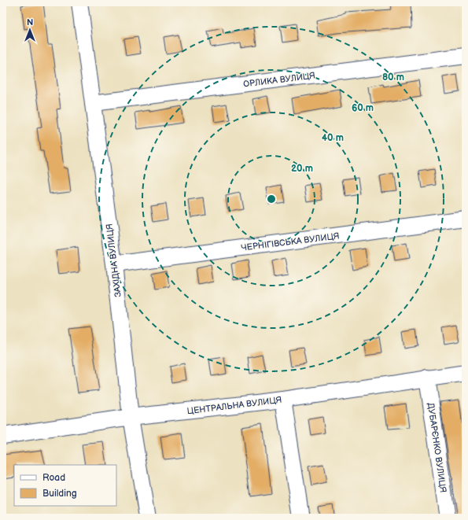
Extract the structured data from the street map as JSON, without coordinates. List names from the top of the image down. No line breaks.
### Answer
{"streets":{"street":["ОРЛИКА ВУЛИЦЯ","ЧЕРНІГІВСЬКА ВУЛИЦЯ","ЗАХІДНА ВУЛИЦЯ","ЦЕНТРАЛЬНА ВУЛИЦЯ","ДУБАРЄНКО ВУЛИЦЯ"]},"crossings":[["ОРЛИКА ВУЛИЦЯ","ЗАХІДНА ВУЛИЦЯ"],["ЧЕРНІГІВСЬКА ВУЛИЦЯ","ЗАХІДНА ВУЛИЦЯ"],["ЗАХІДНА ВУЛИЦЯ","ЦЕНТРАЛЬНА ВУЛИЦЯ"],["ЦЕНТРАЛЬНА ВУЛИЦЯ","ДУБАРЄНКО ВУЛИЦЯ"]],"legend":["Road","Building"],"north":"top","rings":["80 m","60 m","40 m","20 m"]}
